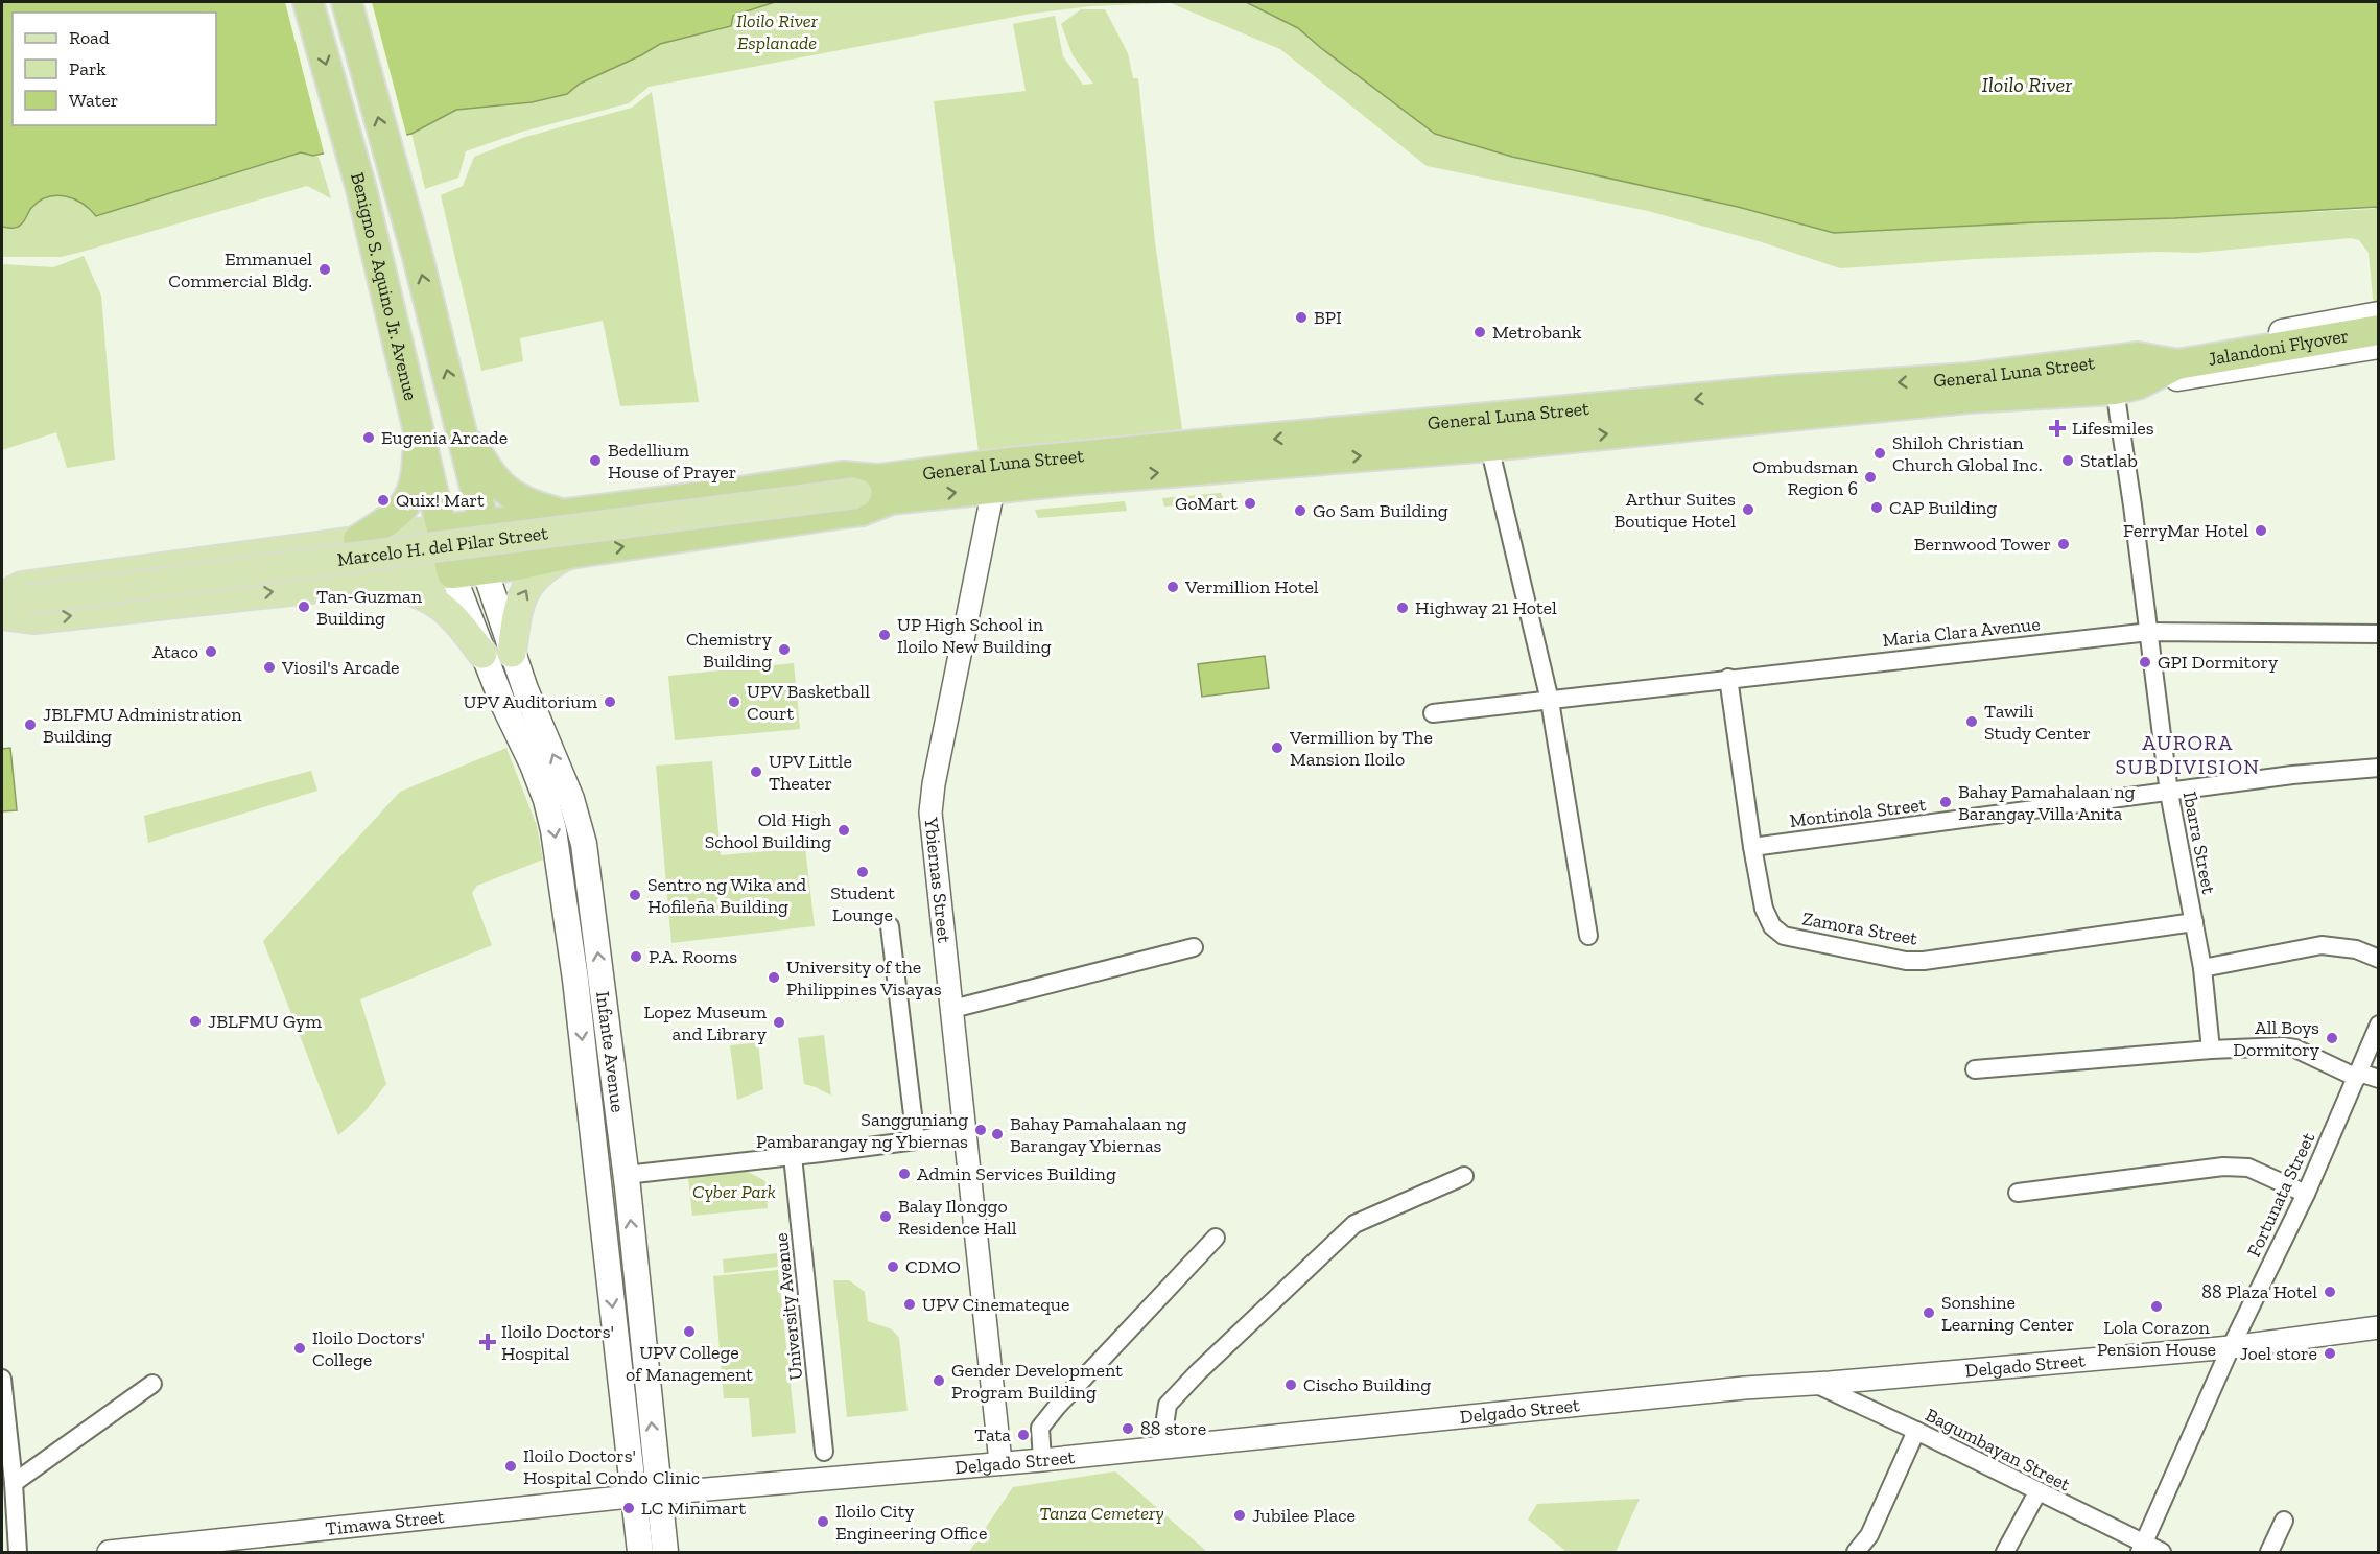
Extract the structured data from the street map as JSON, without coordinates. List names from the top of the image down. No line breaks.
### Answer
{"streets":{"highway":["Benigno S. Aquino Jr. Avenue","Jalandoni Flyover","General Luna Street","Marcelo H. del Pilar Street"],"main road":["Infante Avenue"],"street":["Maria Clara Avenue","Montinola Street","Ibarra Street","Ybiernas Street","Zamora Street","Fortunata Street","University Avenue","Delgado Street","Bagumbayan Street","Timawa Street"]},"crossings":[["Benigno S. Aquino Jr. Avenue","General Luna Street"],["Benigno S. Aquino Jr. Avenue","Marcelo H. del Pilar Street"],["Benigno S. Aquino Jr. Avenue","Infante Avenue"],["Jalandoni Flyover","General Luna Street"],["General Luna Street","Marcelo H. del Pilar Street"],["General Luna Street","Ibarra Street"],["General Luna Street","Ybiernas Street"],["General Luna Street","Infante Avenue"],["Marcelo H. del Pilar Street","Infante Avenue"],["Maria Clara Avenue","Ibarra Street"],["Maria Clara Avenue","Zamora Street"],["Montinola Street","Ibarra Street"],["Montinola Street","Zamora Street"],["Ibarra Street","Zamora Street"],["Ybiernas Street","Delgado Street"],["Infante Avenue","Delgado Street"],["Infante Avenue","Timawa Street"],["Fortunata Street","Delgado Street"],["Fortunata Street","Bagumbayan Street"],["Delgado Street","Bagumbayan Street"],["Delgado Street","Timawa Street"]],"districts":["AURORA SUBDIVISION"],"water":["Iloilo River"],"parks":["Iloilo River Esplanade","Cyber Park","Tanza Cemetery"],"places":{"other":["Emmanuel Commercial Bldg.","BPI","Metrobank","Eugenia Arcade","Shiloh Christian Church Global Inc.","Bedellium House of Prayer","Statlab","Ombudsman Region 6","Quix! Mart","GoMart","CAP Building","Arthur Suites Boutique Hotel","Go Sam Building","FerryMar Hotel","Bernwood Tower","Vermillion Hotel","Tan-Guzman Building","Highway 21 Hotel","UP High School in Iloilo New Building","Chemistry Building","Ataco","GPI Dormitory","Viosil's Arcade","UPV Auditorium","UPV Basketball Court","Tawili Study Center","JBLFMU Administration Building","Vermillion by The Mansion Iloilo","UPV Little Theater","Bahay Pamahalaan ng Barangay Villa Anita","Old High School Building","Student Lounge","Sentro ng Wika and Hofileña Building","P.A. Rooms","University of the Philippines Visayas","JBLFMU Gym","Lopez Museum and Library","All Boys Dormitory","Sangguniang Pambarangay ng Ybiernas","Bahay Pamahalaan ng Barangay Ybiernas","Admin Services Building","Balay Ilonggo Residence Hall","CDMO","88 Plaza Hotel","UPV Cinemateque","Lola Corazon Pension House","Sonshine Learning Center","UPV College of Management","Iloilo Doctors' College","Joel store","Gender Development Program Building","Cischo Building","88 store","Tata","Iloilo Doctors' Hospital Condo Clinic","LC Minimart","Jubilee Place","Iloilo City Engineering Office"],"health":["Lifesmiles","Iloilo Doctors' Hospital"]},"legend":["Road","Park","Water"]}
